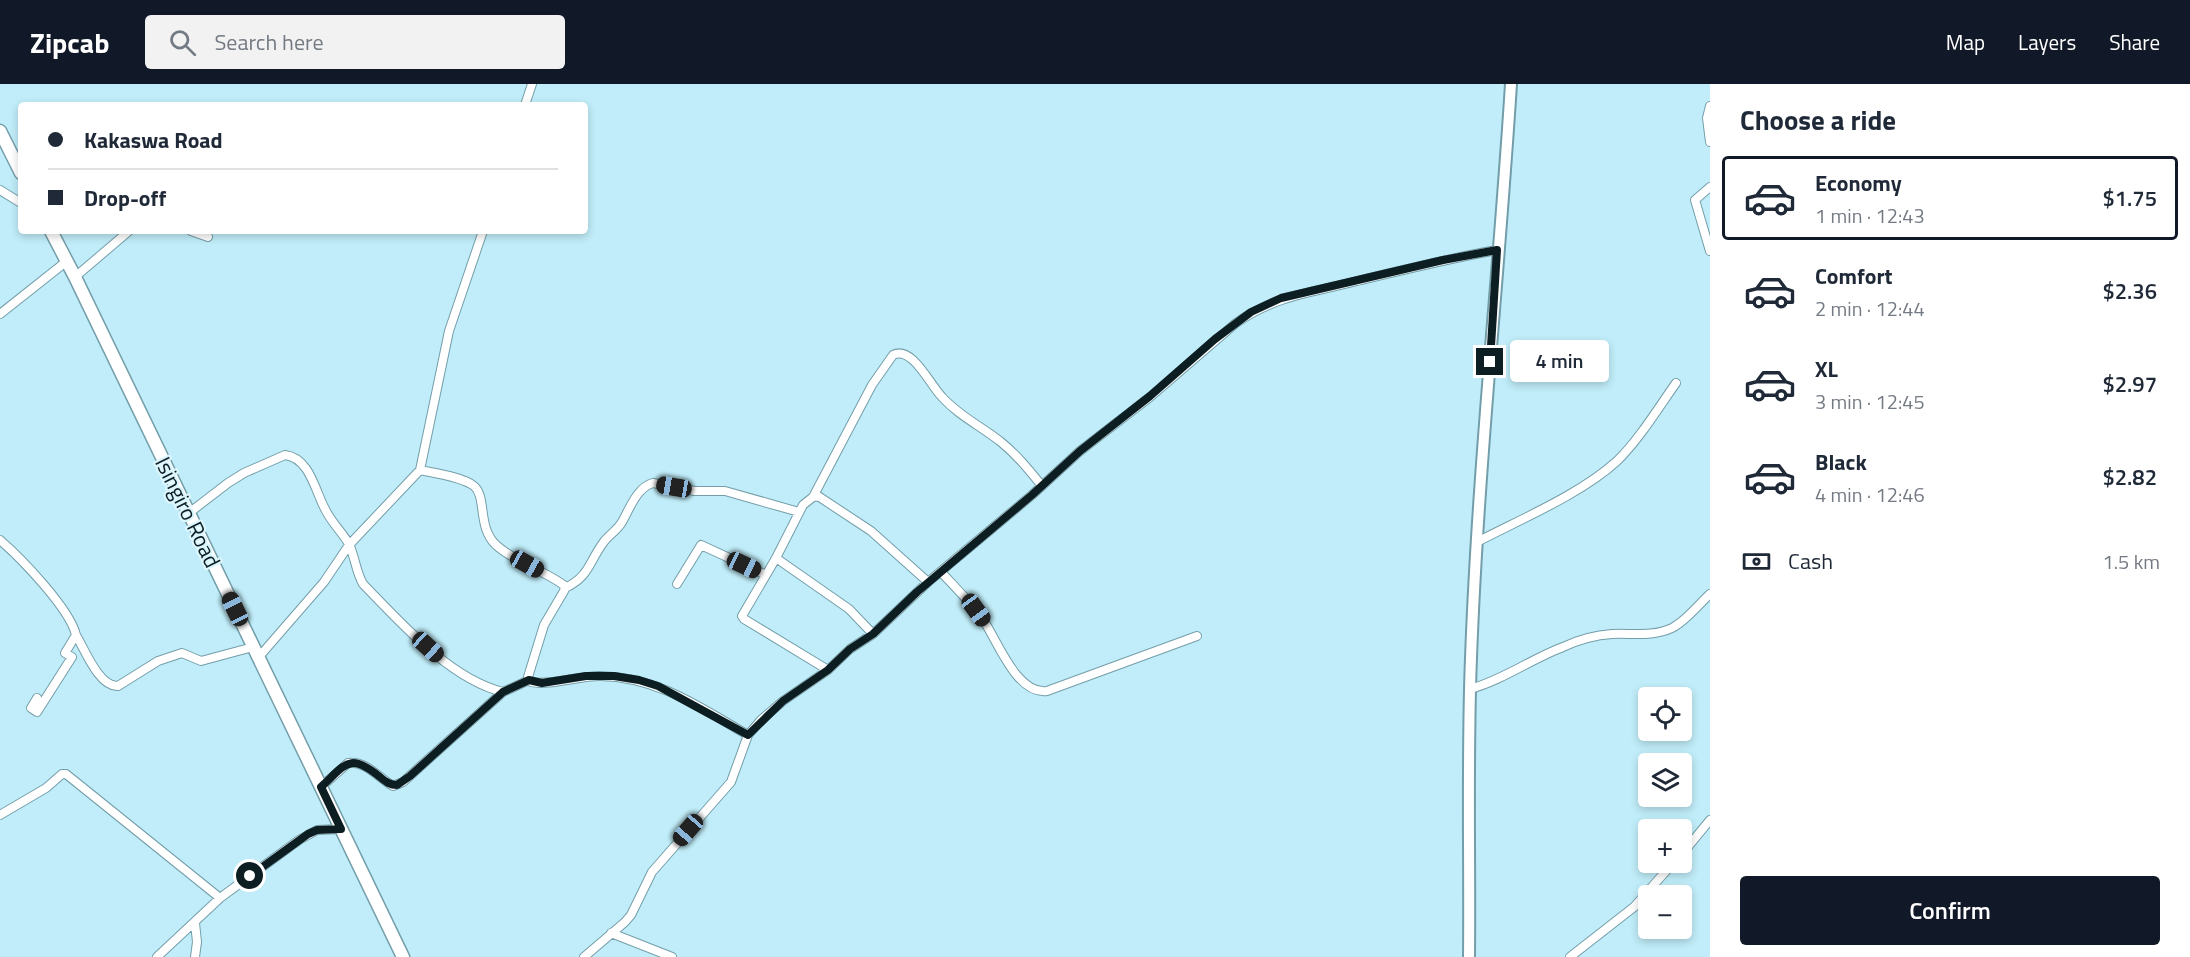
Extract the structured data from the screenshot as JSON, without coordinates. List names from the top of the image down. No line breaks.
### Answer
{"streets":{"main road":["Isingiro Road"]},"page":{"header":"Zipcab","search":"Search here","nav":["Map","Layers","Share"],"heading":"Choose a ride","banner":["Kakaswa Road","Drop-off"],"list":[{"name":"Economy","note":"1 min · 12:43","value":"$1.75"},{"name":"Comfort","note":"2 min · 12:44","value":"$2.36"},{"name":"XL","note":"3 min · 12:45","value":"$2.97"},{"name":"Black","note":"4 min · 12:46","value":"$2.82"}],"bubble":"4 min","pay":["Cash","1.5 km"],"map_buttons":["+","−"],"buttons":"Confirm"}}
